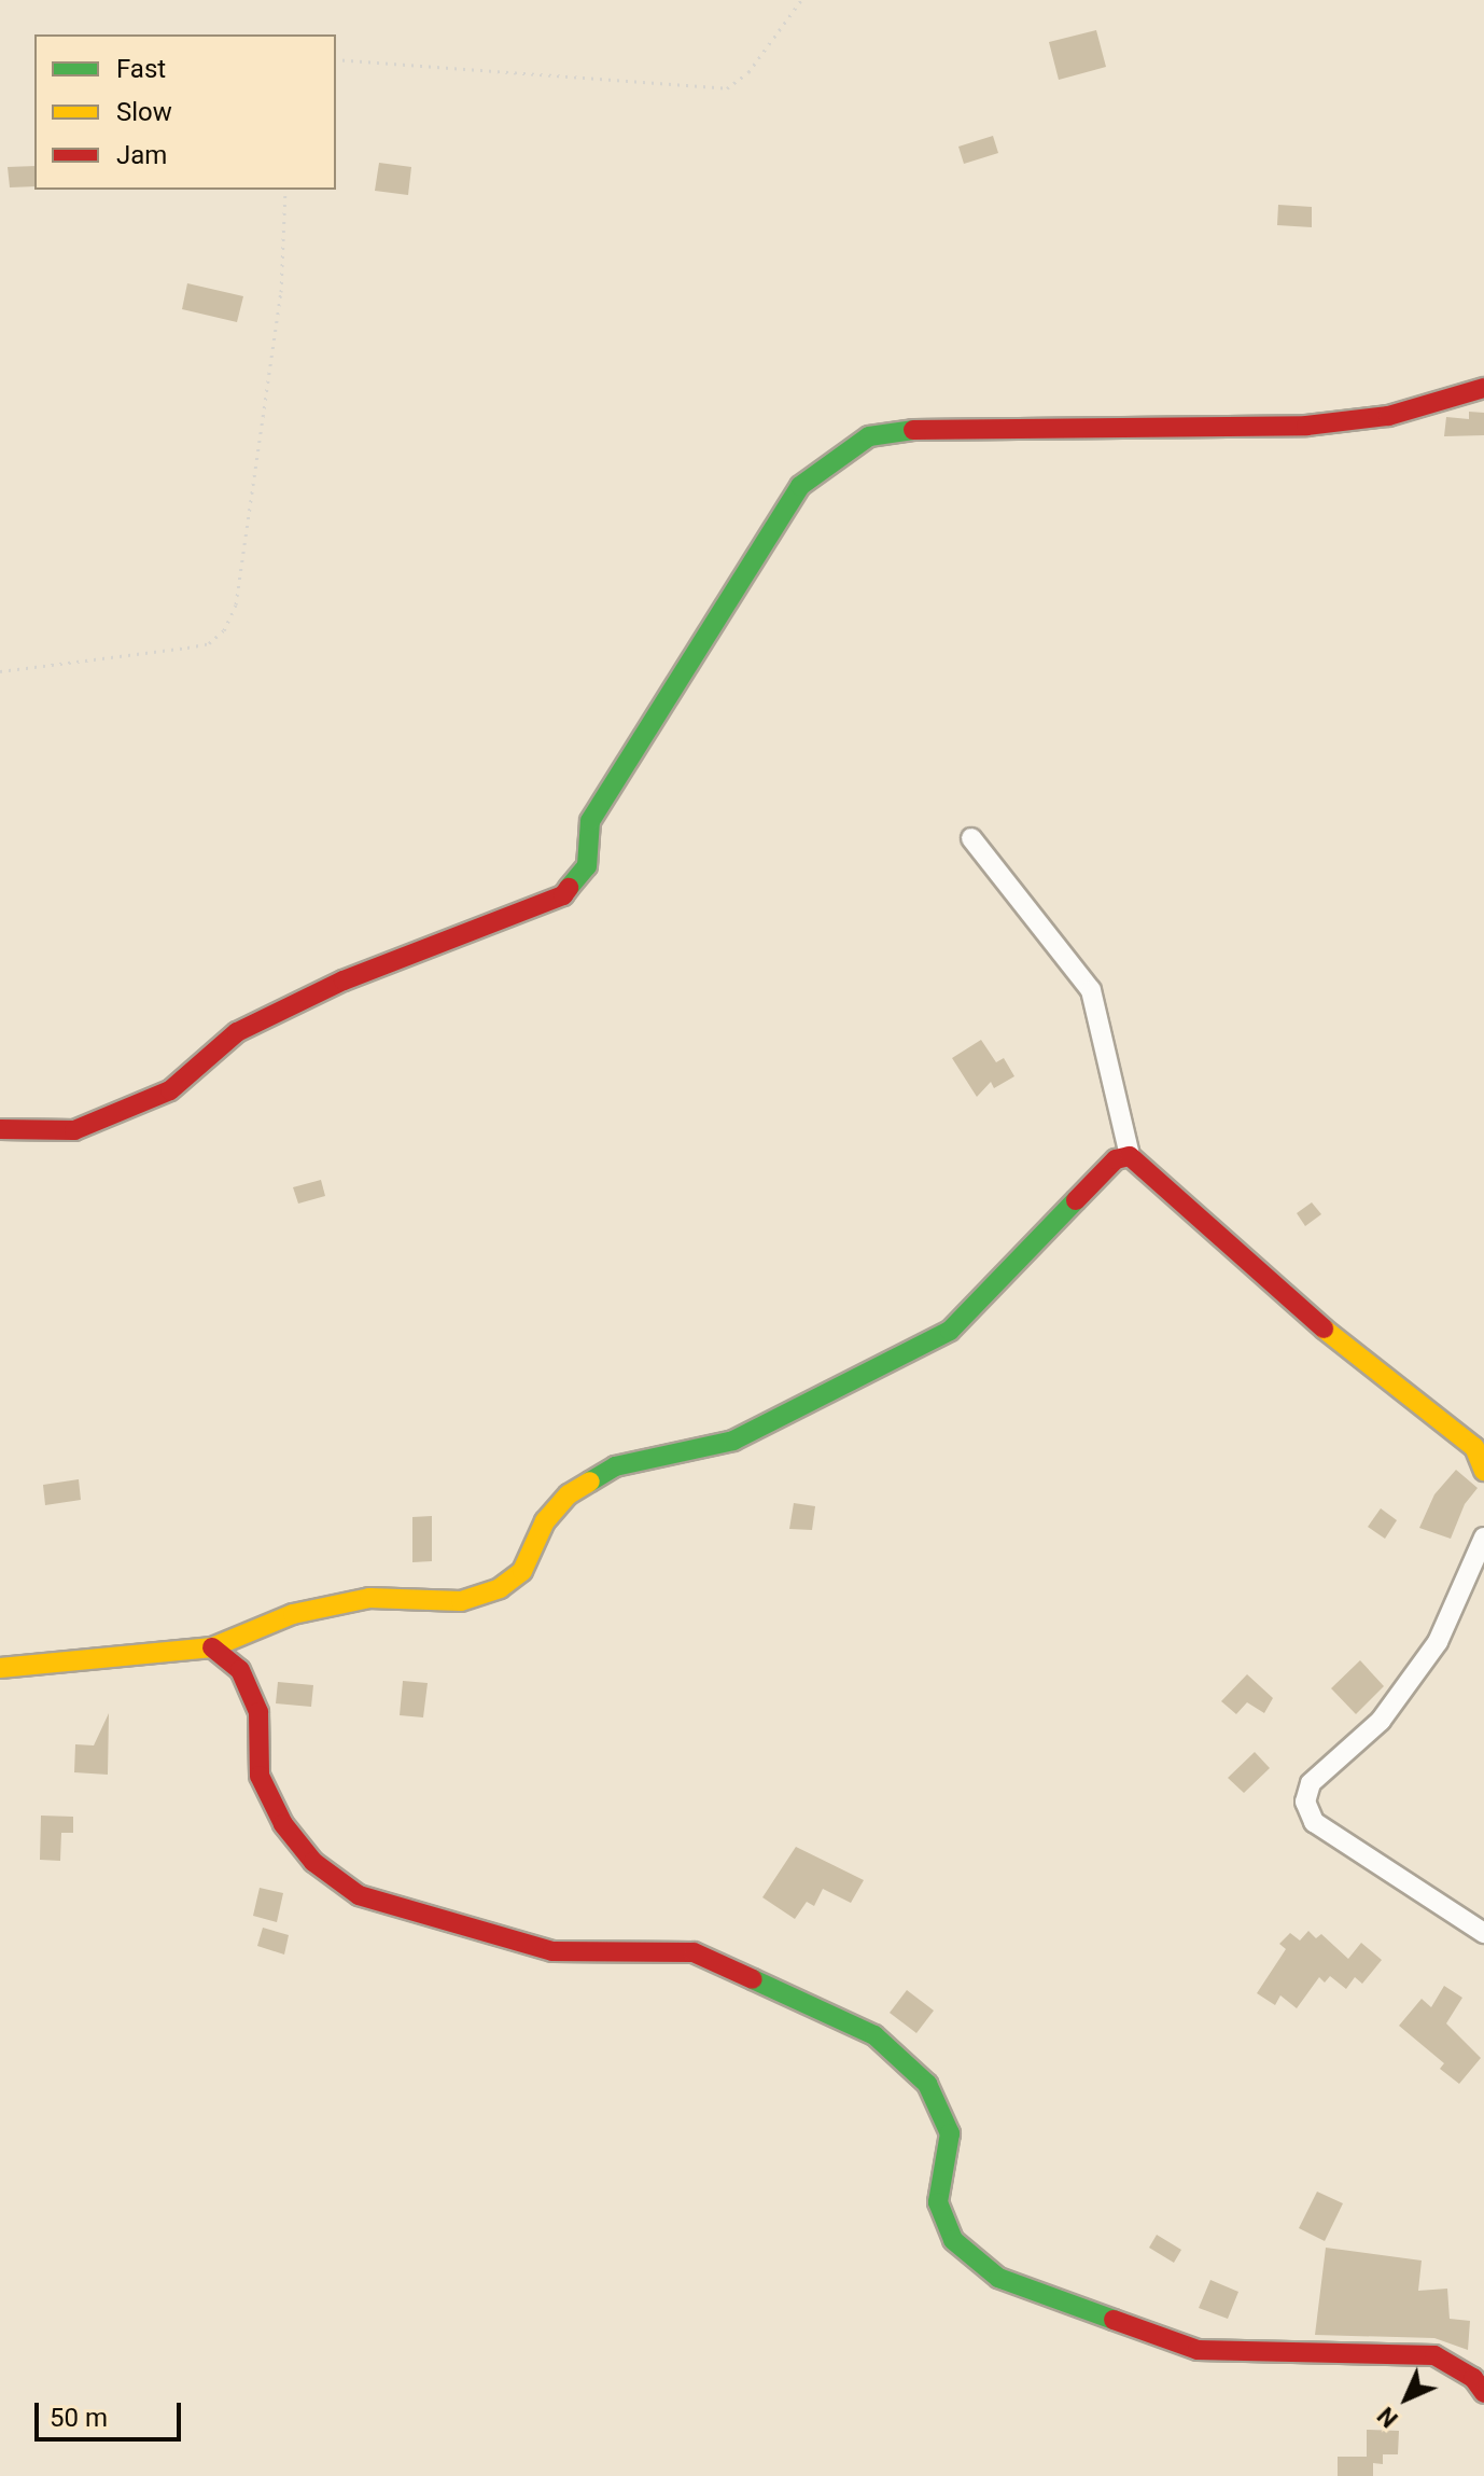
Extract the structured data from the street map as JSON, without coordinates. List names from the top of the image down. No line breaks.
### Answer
{"legend":["Fast","Slow","Jam"],"scale_bar":"50 m","north":"bottom left"}
